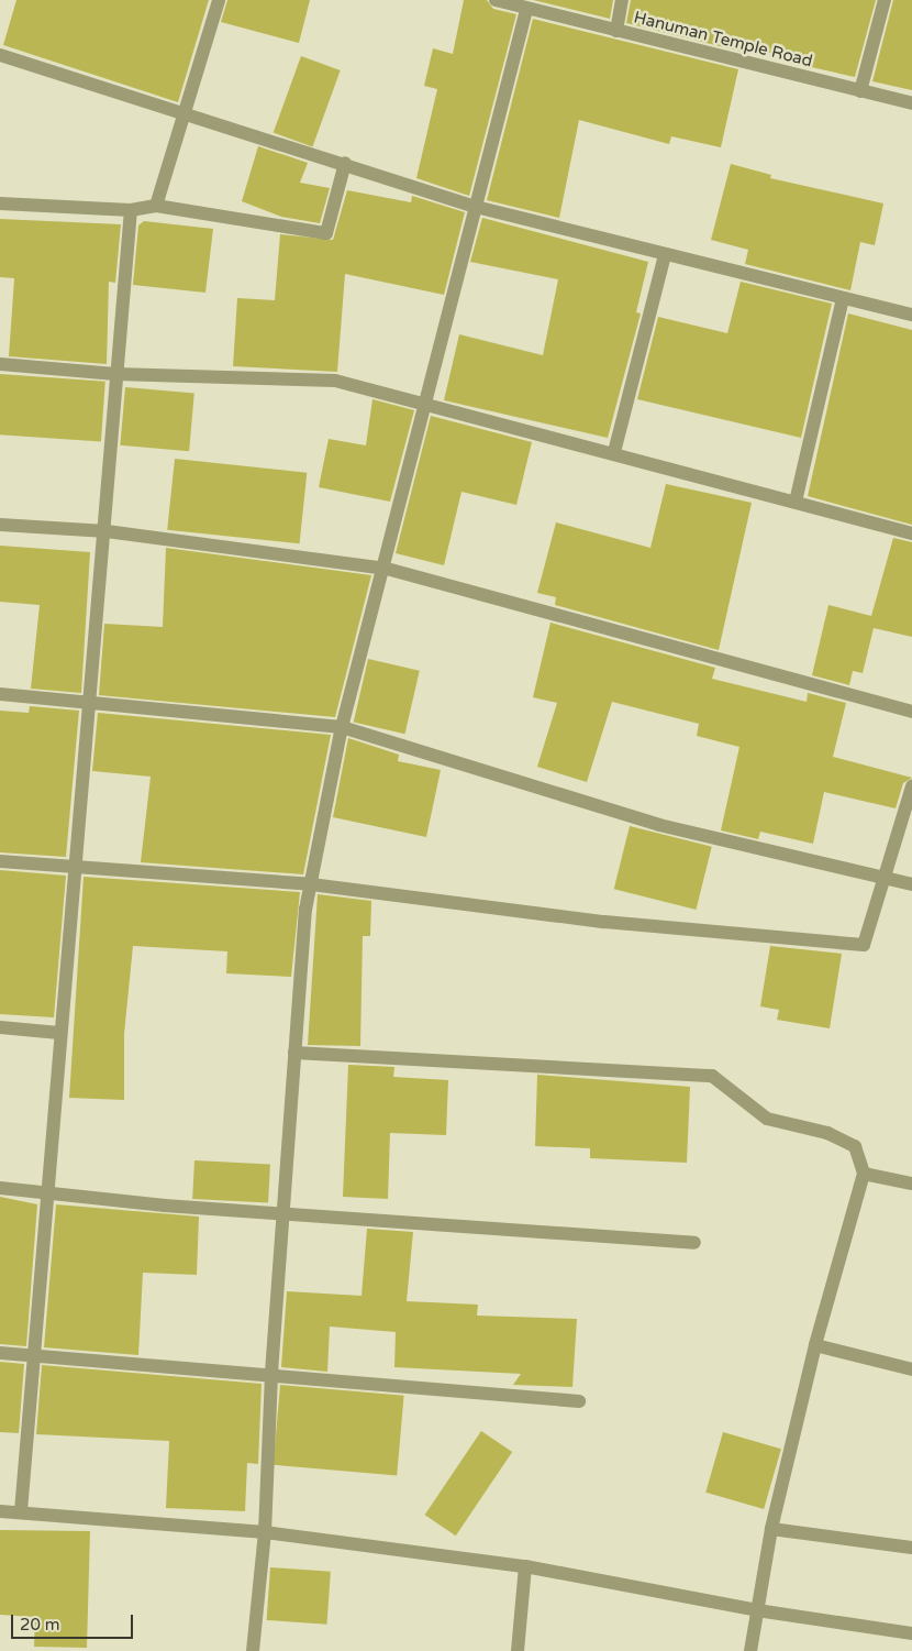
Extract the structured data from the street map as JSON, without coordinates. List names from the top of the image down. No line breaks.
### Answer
{"streets":{"street":["Hanuman Temple Road"]},"scale_bar":"20 m"}
